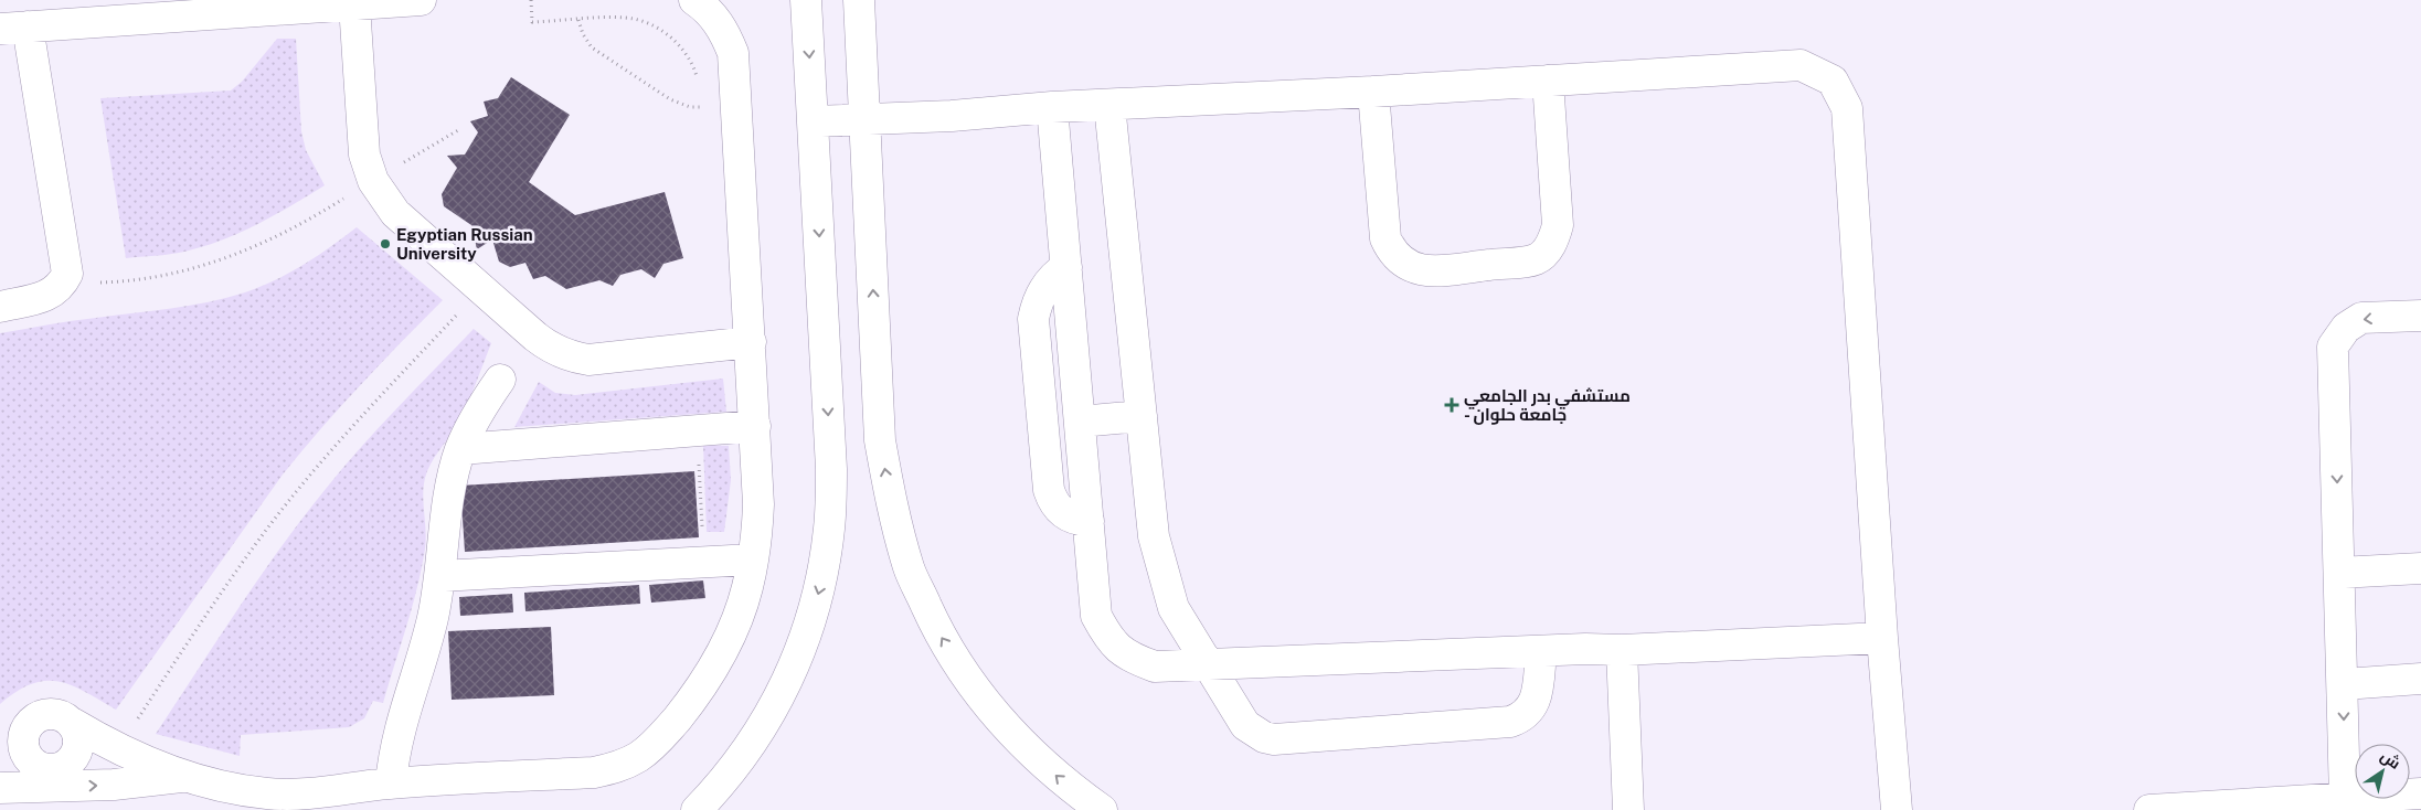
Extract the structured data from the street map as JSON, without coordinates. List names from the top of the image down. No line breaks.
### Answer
{"places":{"other":["Egyptian Russian University"],"health":["مستشفي بدر الجامعي - جامعة حلوان"]},"north":"top right"}
